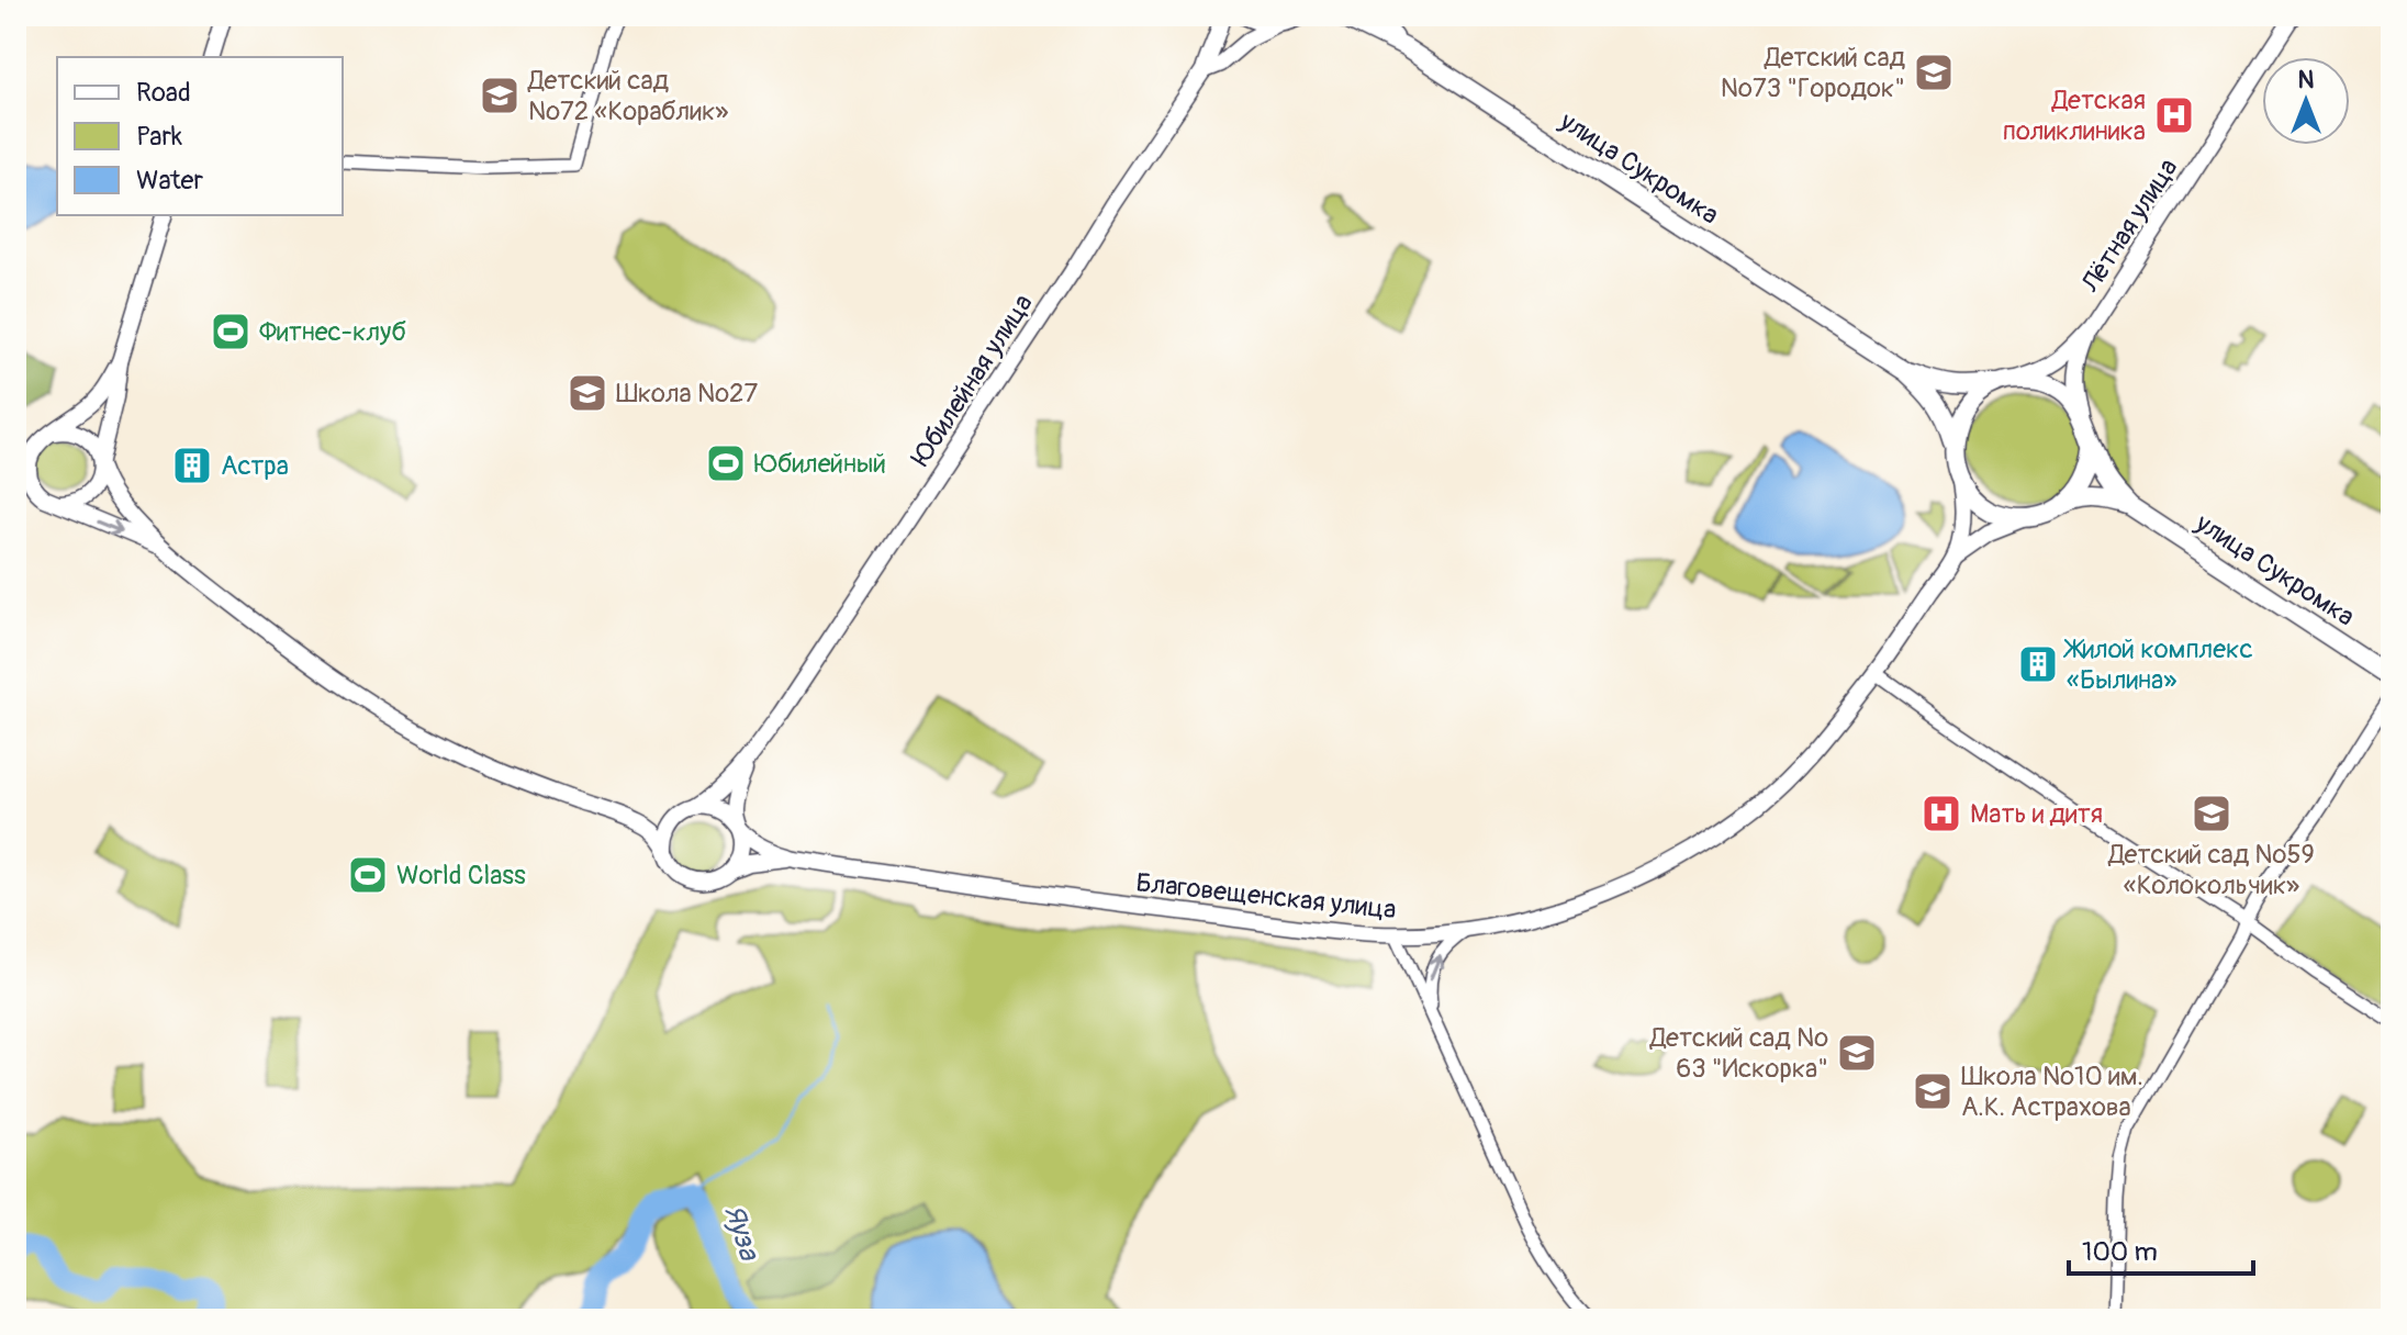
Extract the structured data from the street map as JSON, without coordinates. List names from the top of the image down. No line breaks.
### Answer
{"streets":{"main road":["улица Сукромка"],"street":["Лётная улица","Юбилейная улица","Благовещенская улица"]},"water":["Яуза"],"places":{"school or university":["Детский сад №73 \"Городок\"","Детский сад №72 «Кораблик»","Школа №27","Детский сад №59 «Колокольчик»","Детский сад № 63 \"Искорка\"","Школа №10 им. А.К. Астрахова"],"hospital":["Детская поликлиника","Мать и дитя"],"sports":["Фитнес-клуб","Юбилейный","World Class"],"building":["Астра","Жилой комплекс «Былина»"]},"legend":["Road","Park","Water"],"scale_bar":"100 m","north":"top"}
